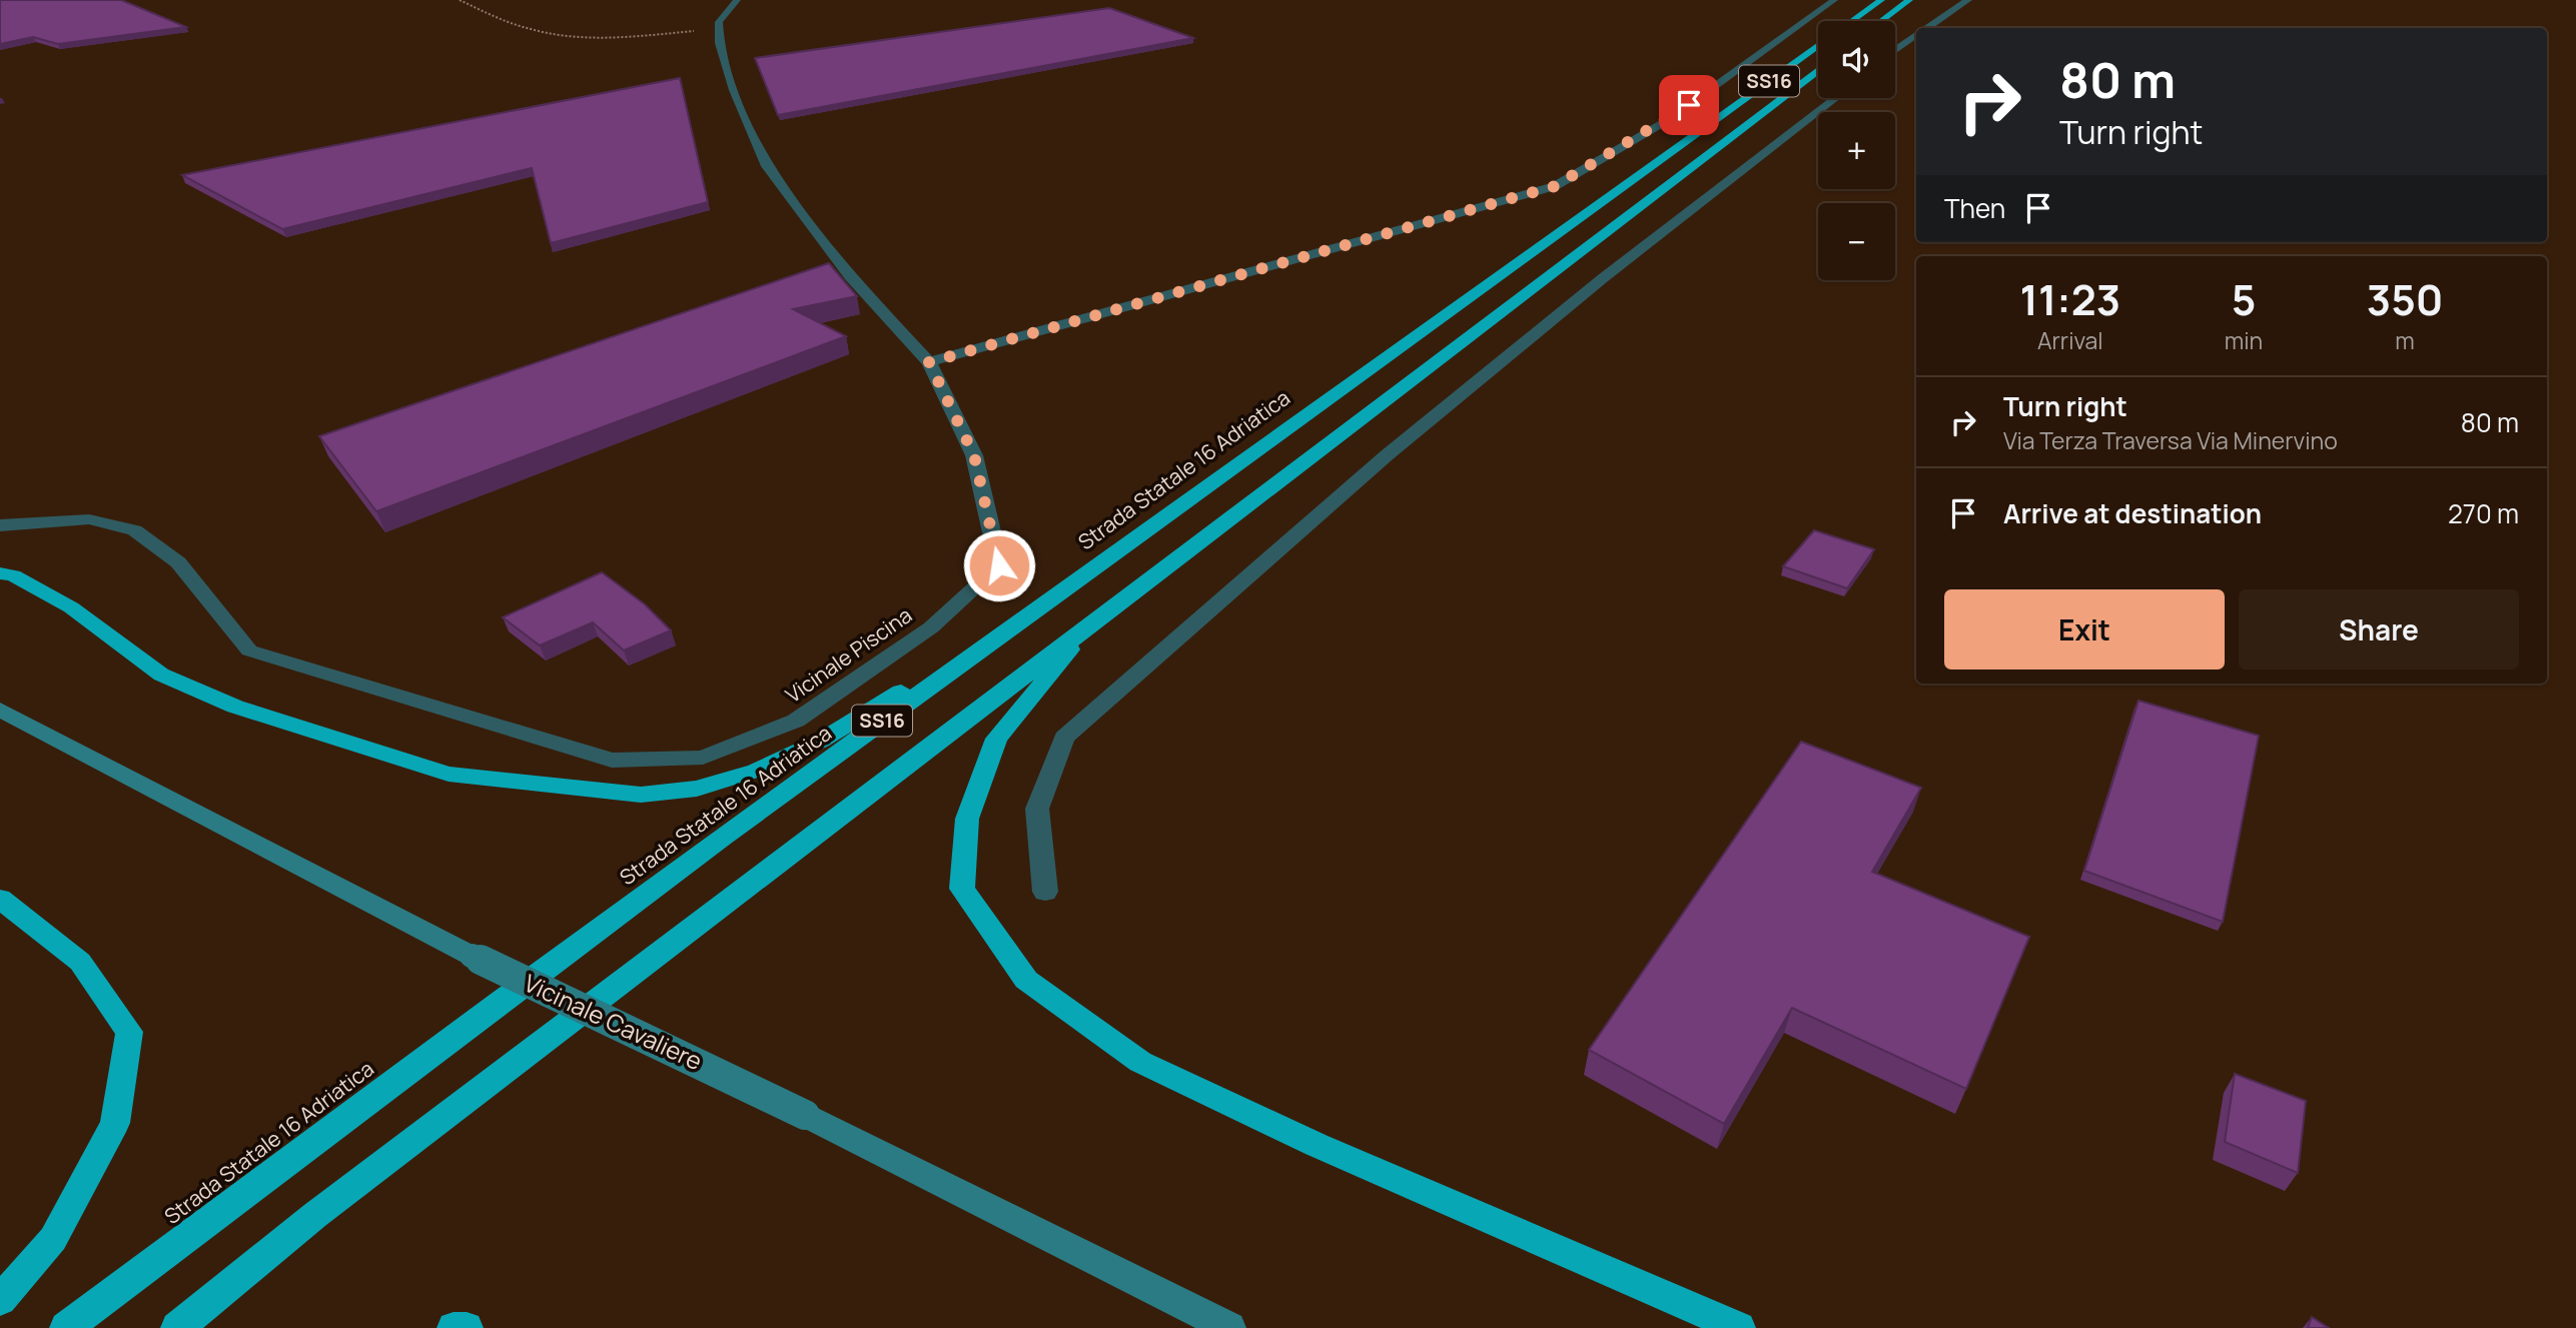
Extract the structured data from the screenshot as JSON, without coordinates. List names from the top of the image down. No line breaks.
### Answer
{"streets":{"highway":["SS16","Strada Statale 16 Adriatica"],"street":["Vicinale Piscina","Vicinale Cavaliere"]},"page":{"map_buttons":["+","−"],"turn":["80 m","Turn right"],"then":"Then","eta":["11:23","Arrival","5","min","350","m"],"list":[{"name":"Turn right","note":"Via Terza Traversa Via Minervino","value":"80 m"},{"name":"Arrive at destination","value":"270 m"}],"buttons":["Exit","Share"]}}
